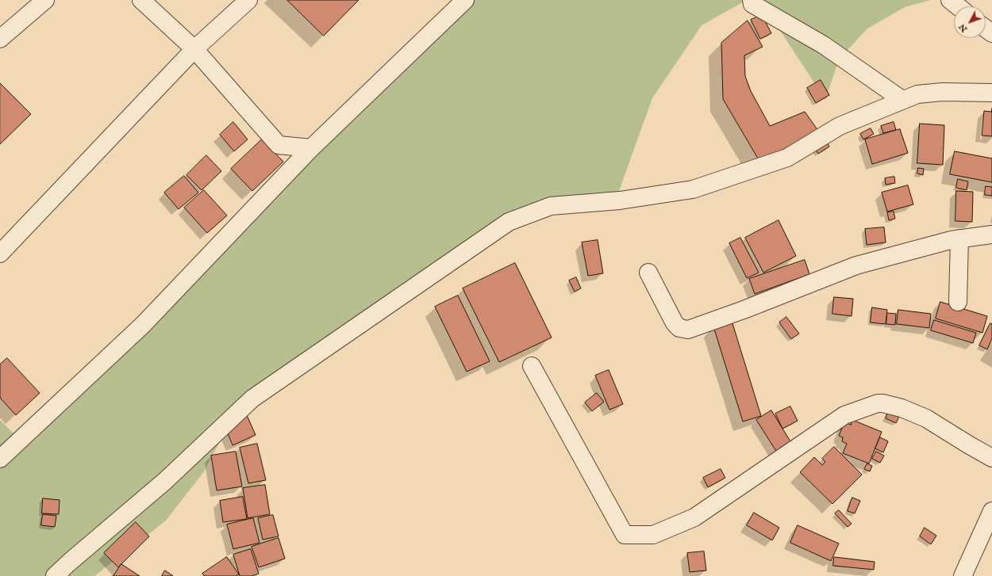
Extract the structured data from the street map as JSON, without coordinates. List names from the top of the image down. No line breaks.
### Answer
{"north":"bottom left"}
